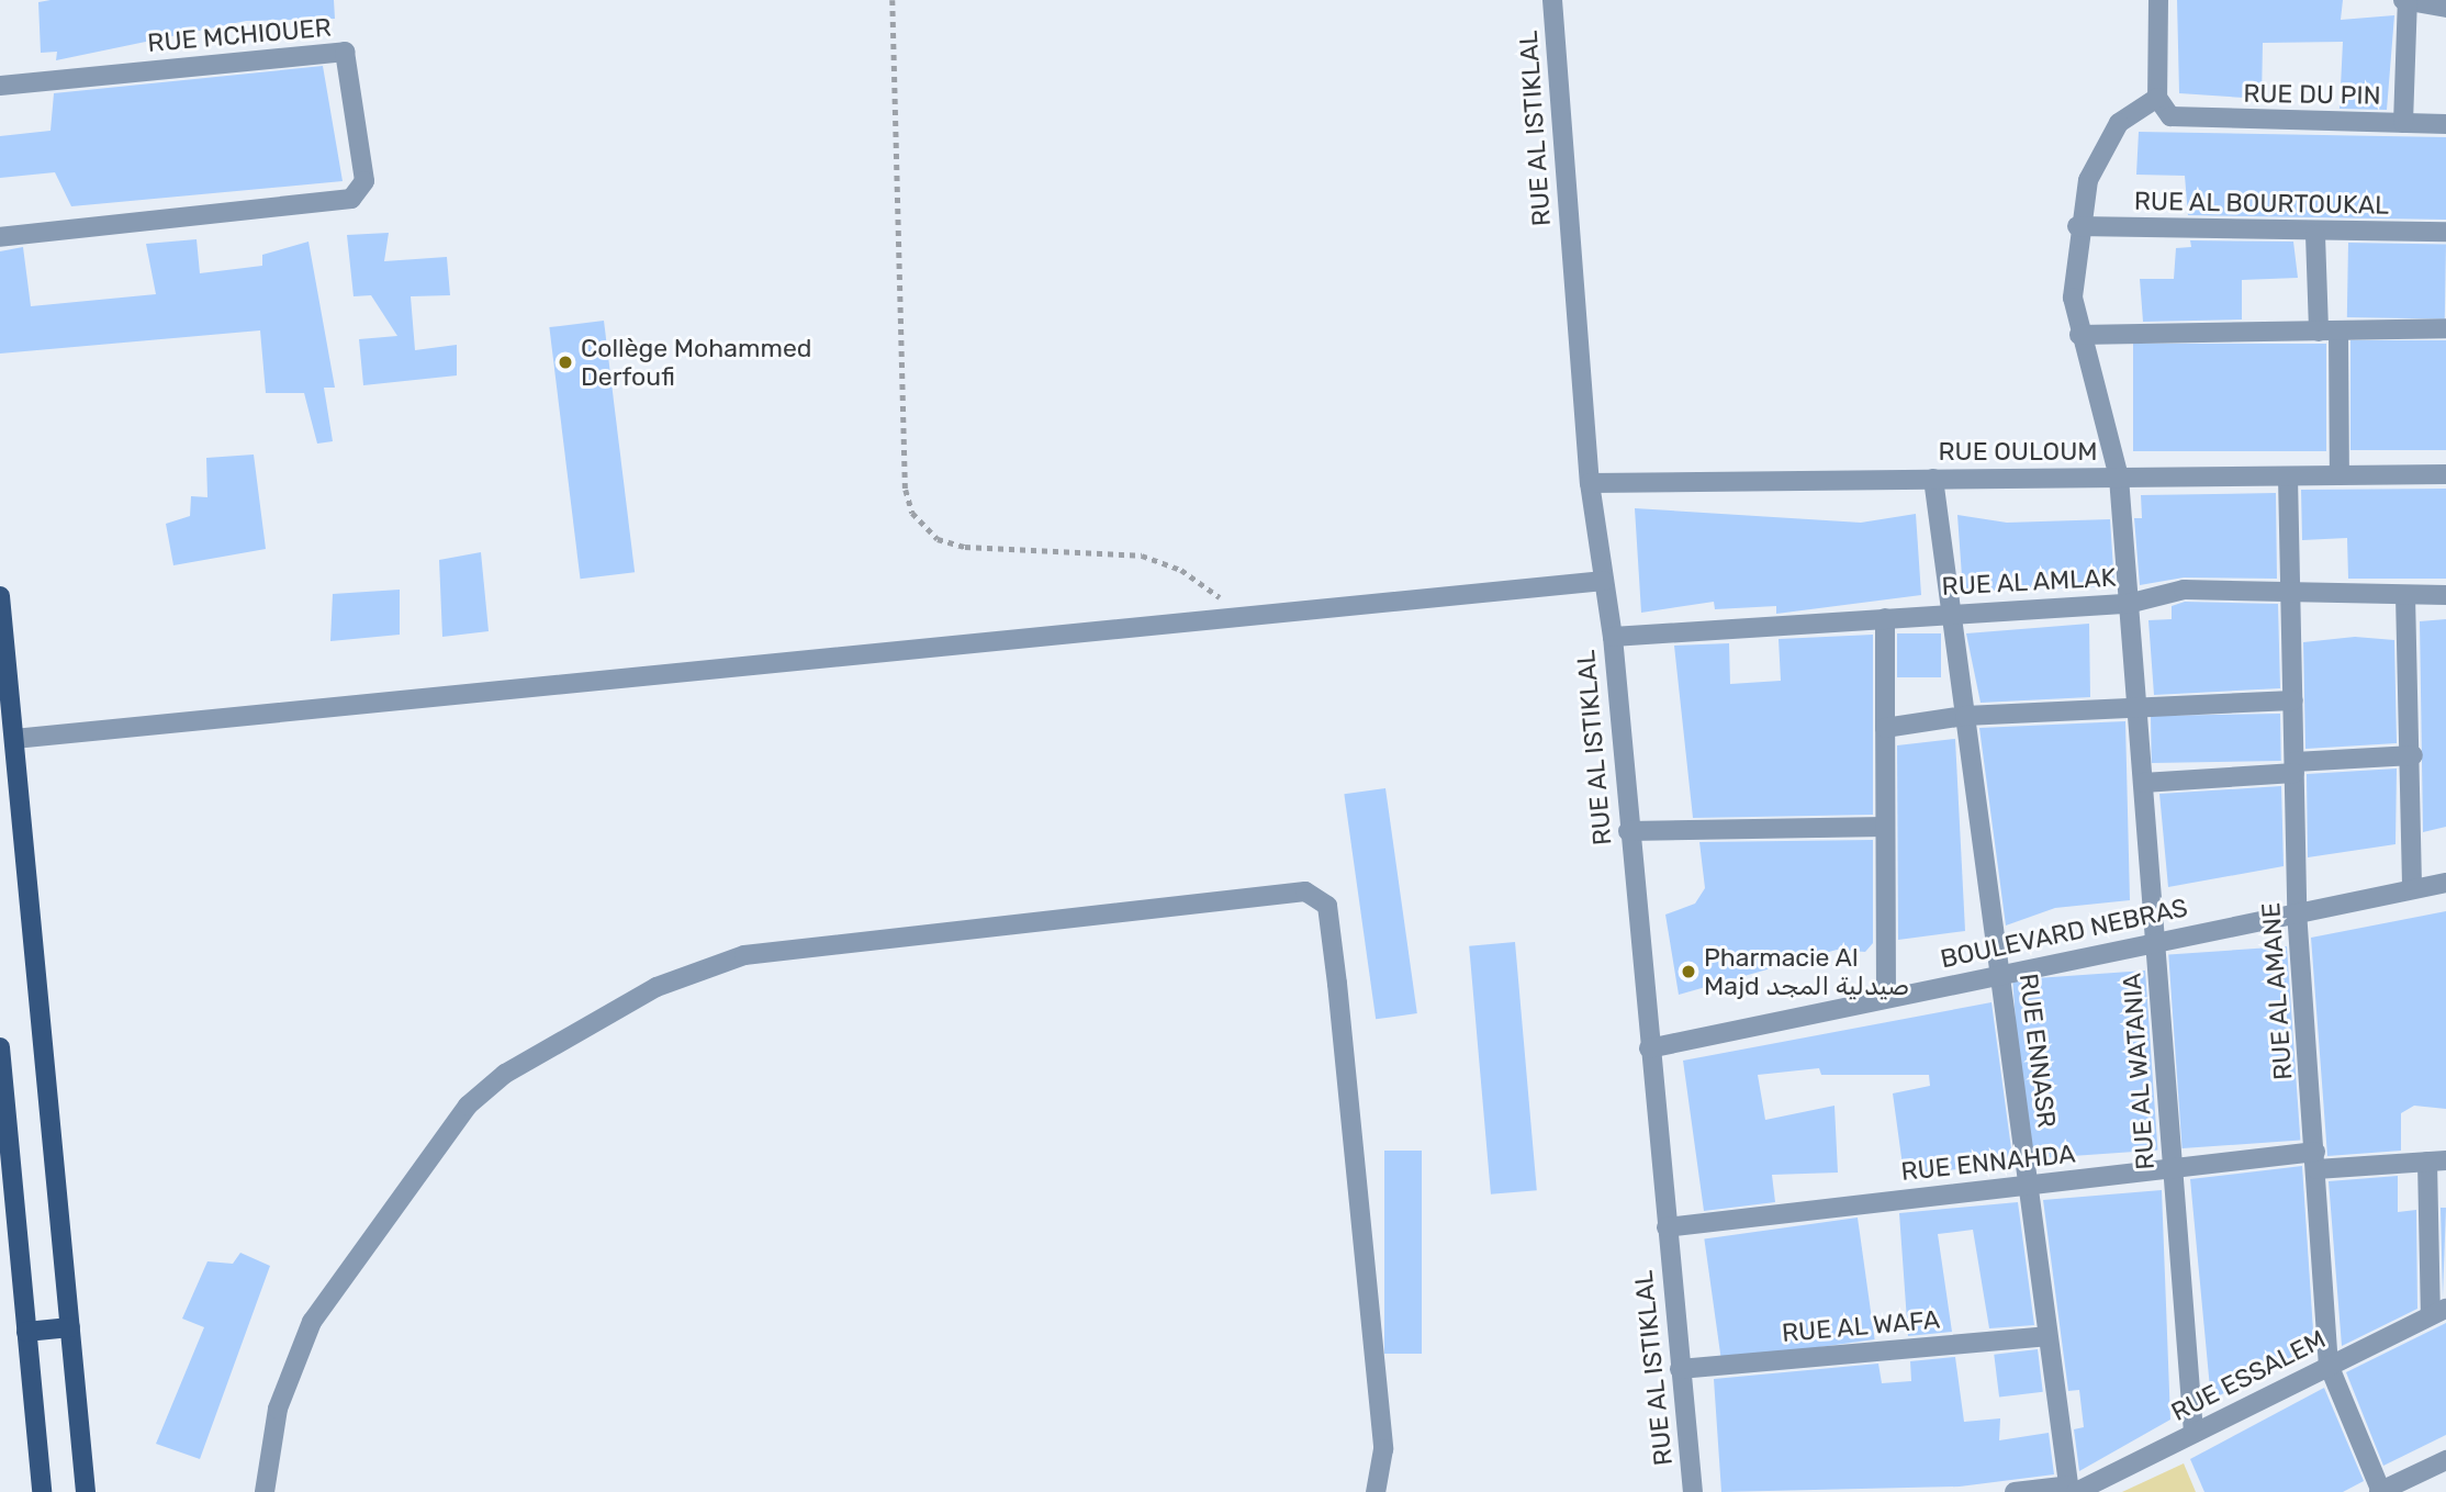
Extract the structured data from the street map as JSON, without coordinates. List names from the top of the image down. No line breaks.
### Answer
{"streets":{"street":["RUE MCHIOUER","RUE DU PIN","RUE AL ISTIKLAL","RUE AL BOURTOUKAL","RUE OULOUM","RUE AL AMLAK","BOULEVARD NEBRAS","RUE AL AMANE","RUE ENNASR","RUE AL WATANIA","RUE ENNAHDA","RUE AL WAFA","RUE ESSALEM"]},"crossings":[["RUE DU PIN","RUE AL WATANIA"],["RUE AL ISTIKLAL","RUE OULOUM"],["RUE AL ISTIKLAL","RUE AL AMLAK"],["RUE AL ISTIKLAL","BOULEVARD NEBRAS"],["RUE AL ISTIKLAL","RUE ENNAHDA"],["RUE AL ISTIKLAL","RUE AL WAFA"],["RUE AL BOURTOUKAL","RUE AL WATANIA"],["RUE OULOUM","RUE AL AMANE"],["RUE OULOUM","RUE ENNASR"],["RUE OULOUM","RUE AL WATANIA"],["RUE AL AMLAK","RUE AL AMANE"],["RUE AL AMLAK","RUE ENNASR"],["RUE AL AMLAK","RUE AL WATANIA"],["BOULEVARD NEBRAS","RUE AL AMANE"],["BOULEVARD NEBRAS","RUE ENNASR"],["BOULEVARD NEBRAS","RUE AL WATANIA"],["RUE AL AMANE","RUE ENNAHDA"],["RUE AL AMANE","RUE ESSALEM"],["RUE ENNASR","RUE ENNAHDA"],["RUE ENNASR","RUE AL WAFA"],["RUE ENNASR","RUE ESSALEM"],["RUE AL WATANIA","RUE ENNAHDA"],["RUE AL WATANIA","RUE ESSALEM"]],"places":["Collège Mohammed Derfoufi","Pharmacie Al Majd صيدلية المجد"]}
